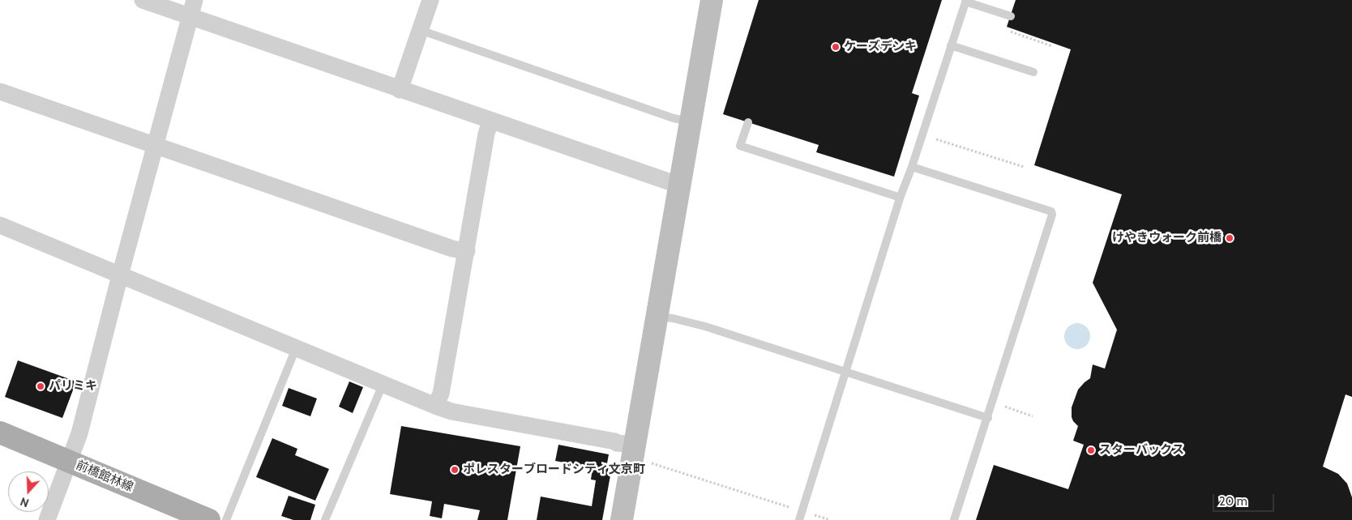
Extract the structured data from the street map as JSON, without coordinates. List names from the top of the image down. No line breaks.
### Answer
{"streets":{"main road":["前橋館林線"]},"places":["ケーズデンキ","けやきウォーク前橋","パリミキ","スターバックス","ポレスターブロードシティ文京町"],"scale_bar":"20 m","north":"bottom"}
